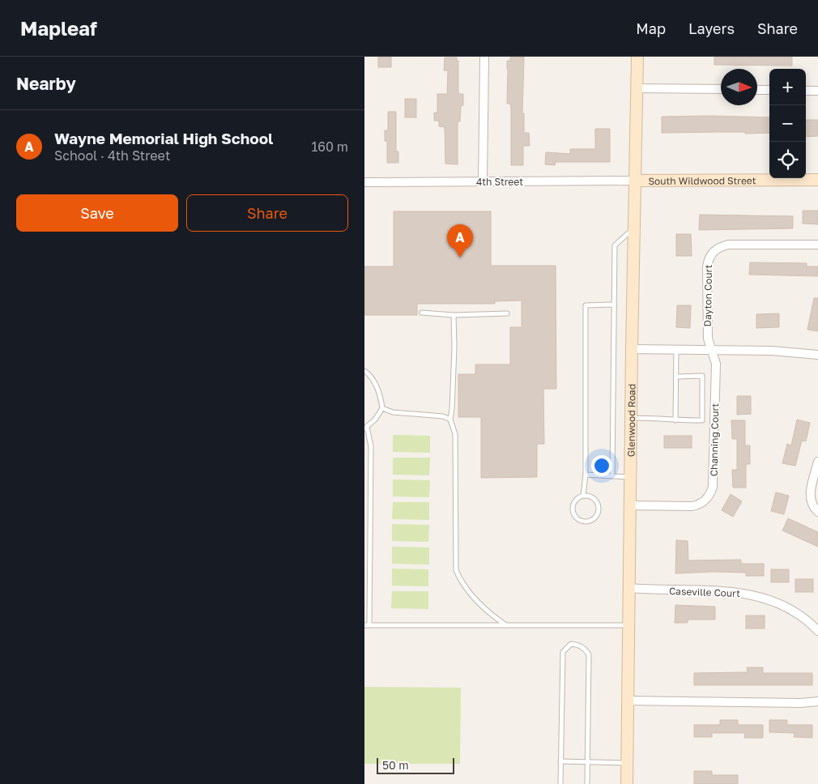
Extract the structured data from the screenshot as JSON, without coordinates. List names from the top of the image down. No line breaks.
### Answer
{"streets":{"street":["South Wildwood Street","4th Street","Dayton Court","Glenwood Road","Channing Court","Caseville Court"]},"crossings":[["South Wildwood Street","4th Street"],["South Wildwood Street","Glenwood Road"],["4th Street","Glenwood Road"],["Dayton Court","Channing Court"],["Glenwood Road","Channing Court"],["Glenwood Road","Caseville Court"]],"scale_bar":"50 m","north":"right","page":{"header":"Mapleaf","nav":["Map","Layers","Share"],"heading":"Nearby","map_buttons":["+","−"],"list":[{"mark":"A","name":"Wayne Memorial High School","note":"School · 4th Street","value":"160 m"}],"buttons":["Save","Share"],"pins":"A","scale":"50 m"}}
